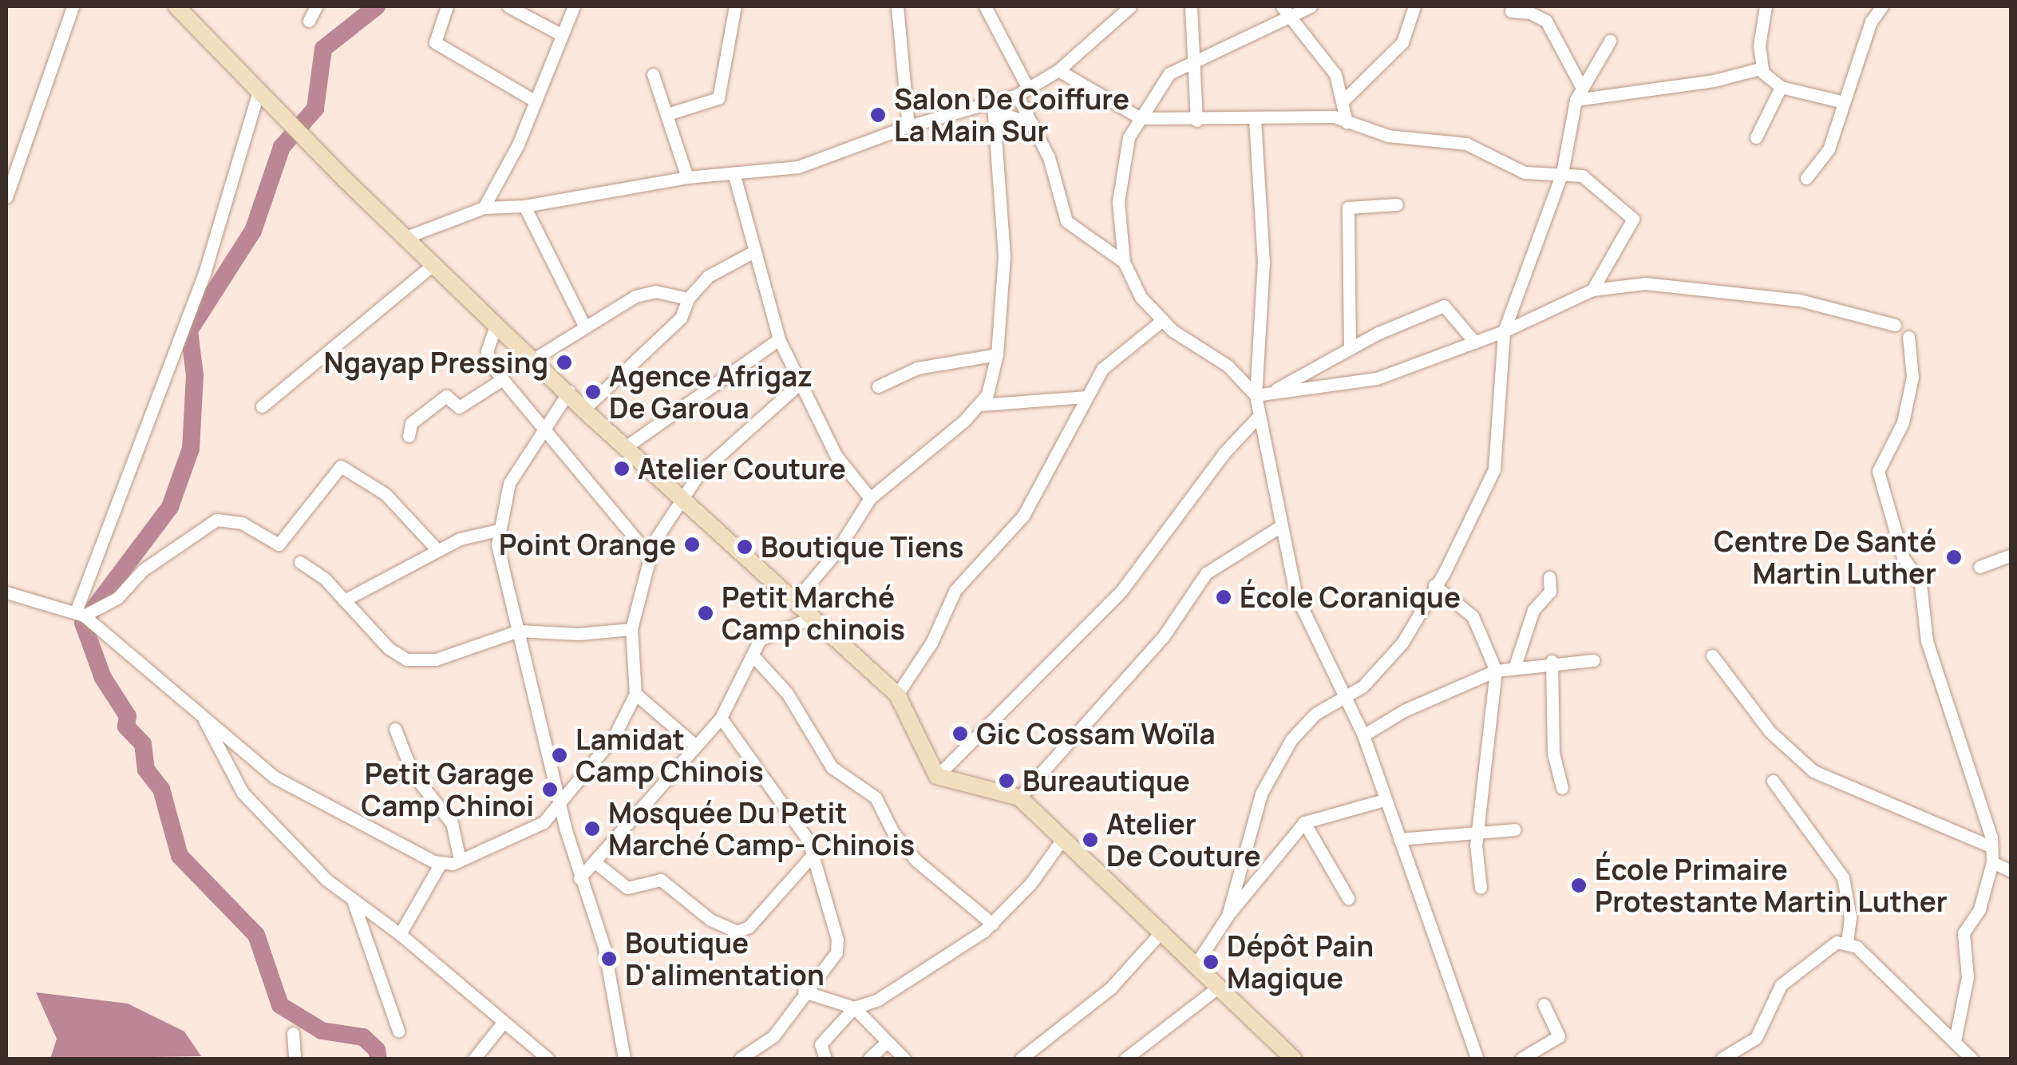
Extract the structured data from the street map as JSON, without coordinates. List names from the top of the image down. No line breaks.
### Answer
{"places":["Salon De Coiffure La Main Sur","Ngayap Pressing","Agence Afrigaz De Garoua","Atelier Couture","Point Orange","Boutique Tiens","Centre De Santé Martin Luther","École Coranique","Petit Marché Camp chinois","Gic Cossam Woïla","Lamidat Camp Chinois","Bureautique","Petit Garage Camp Chinoi","Mosquée Du Petit Marché Camp- Chinois","Atelier De Couture","École Primaire Protestante Martin Luther","Boutique D'alimentation","Dépôt Pain Magique"]}
